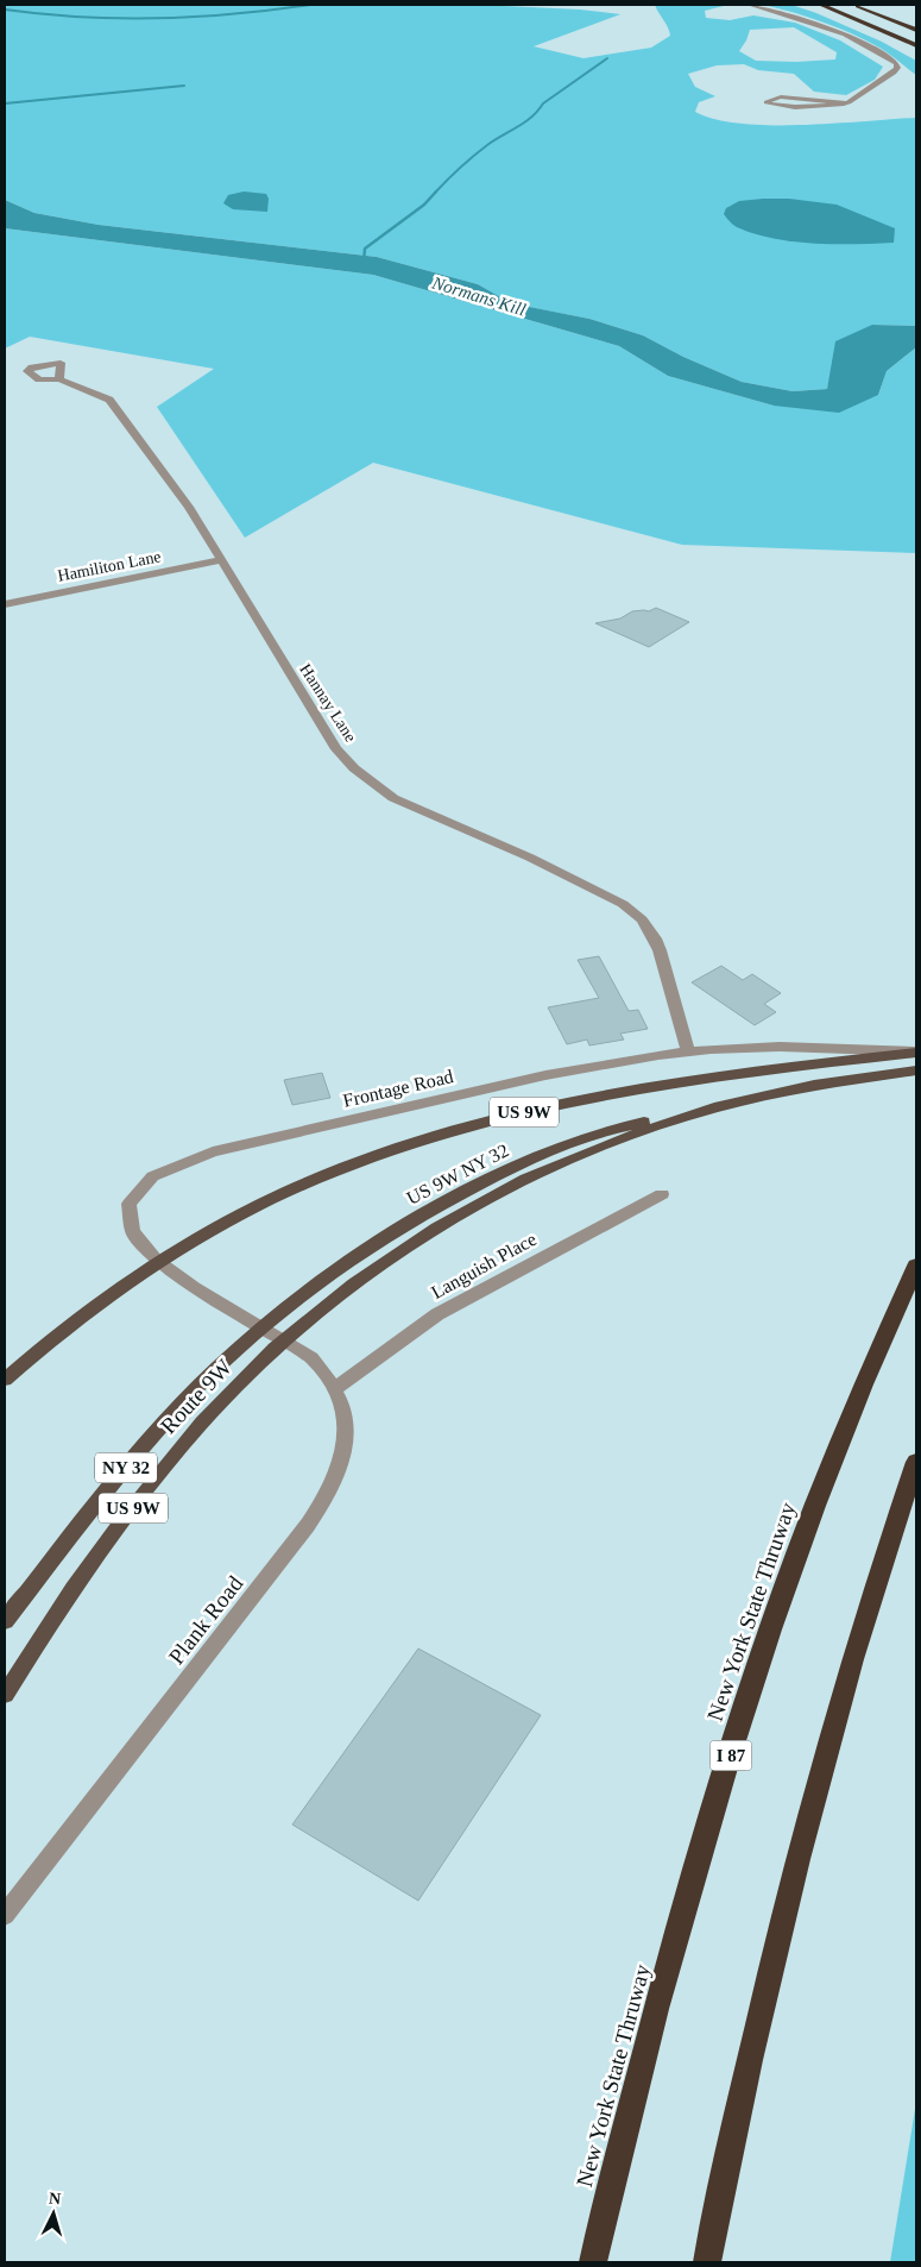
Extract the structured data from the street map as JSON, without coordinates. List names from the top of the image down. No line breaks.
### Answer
{"streets":{"highway":["New York State Thruway","I 87"],"main road":["US 9W","US 9W NY 32","Route 9W","NY 32"],"street":["Hamiliton Lane","Hannay Lane","Frontage Road","Languish Place","Plank Road"]},"crossings":[["Hamiliton Lane","Hannay Lane"],["Hannay Lane","Frontage Road"],["Frontage Road","US 9W"],["Frontage Road","US 9W NY 32"],["Frontage Road","Route 9W"],["Frontage Road","NY 32"],["Frontage Road","Plank Road"],["US 9W","US 9W NY 32"],["US 9W","Route 9W"],["US 9W","Plank Road"],["US 9W NY 32","NY 32"],["Languish Place","Plank Road"],["Route 9W","Plank Road"]],"water":["Normans Kill"],"north":"top"}
